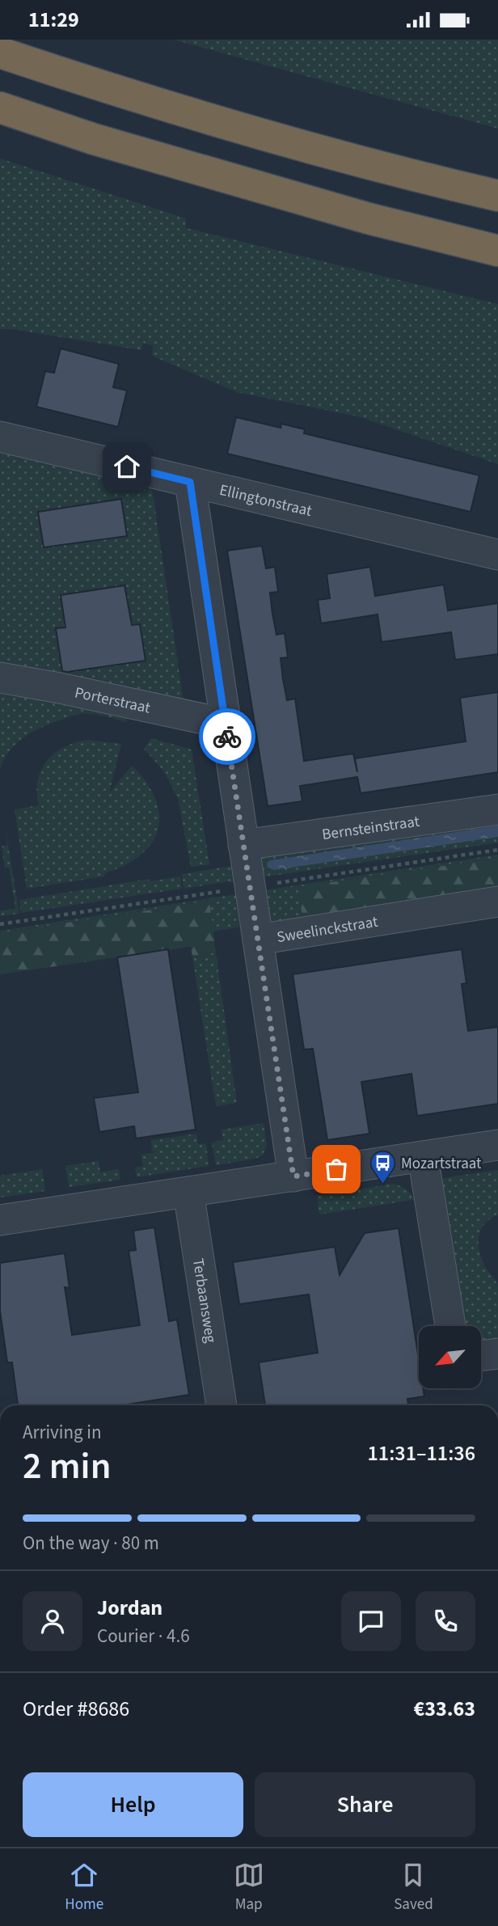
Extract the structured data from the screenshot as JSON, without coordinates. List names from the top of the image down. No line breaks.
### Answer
{"streets":{"street":["Ellingtonstraat","Porterstraat","Bernsteinstraat","Sweelinckstraat","Terbaansweg"]},"places":{"bus stop":["Mozartstraat"]},"north":"bottom left","page":{"status":"11:29","heading":["2 min","Arriving in","11:31–11:36"],"panel":["Jordan","Courier · 4.6","Order #8686","€33.63"],"bar":"On the way · 80 m","buttons":["Help","Share"],"tabs":["Home","Map","Saved"]}}
